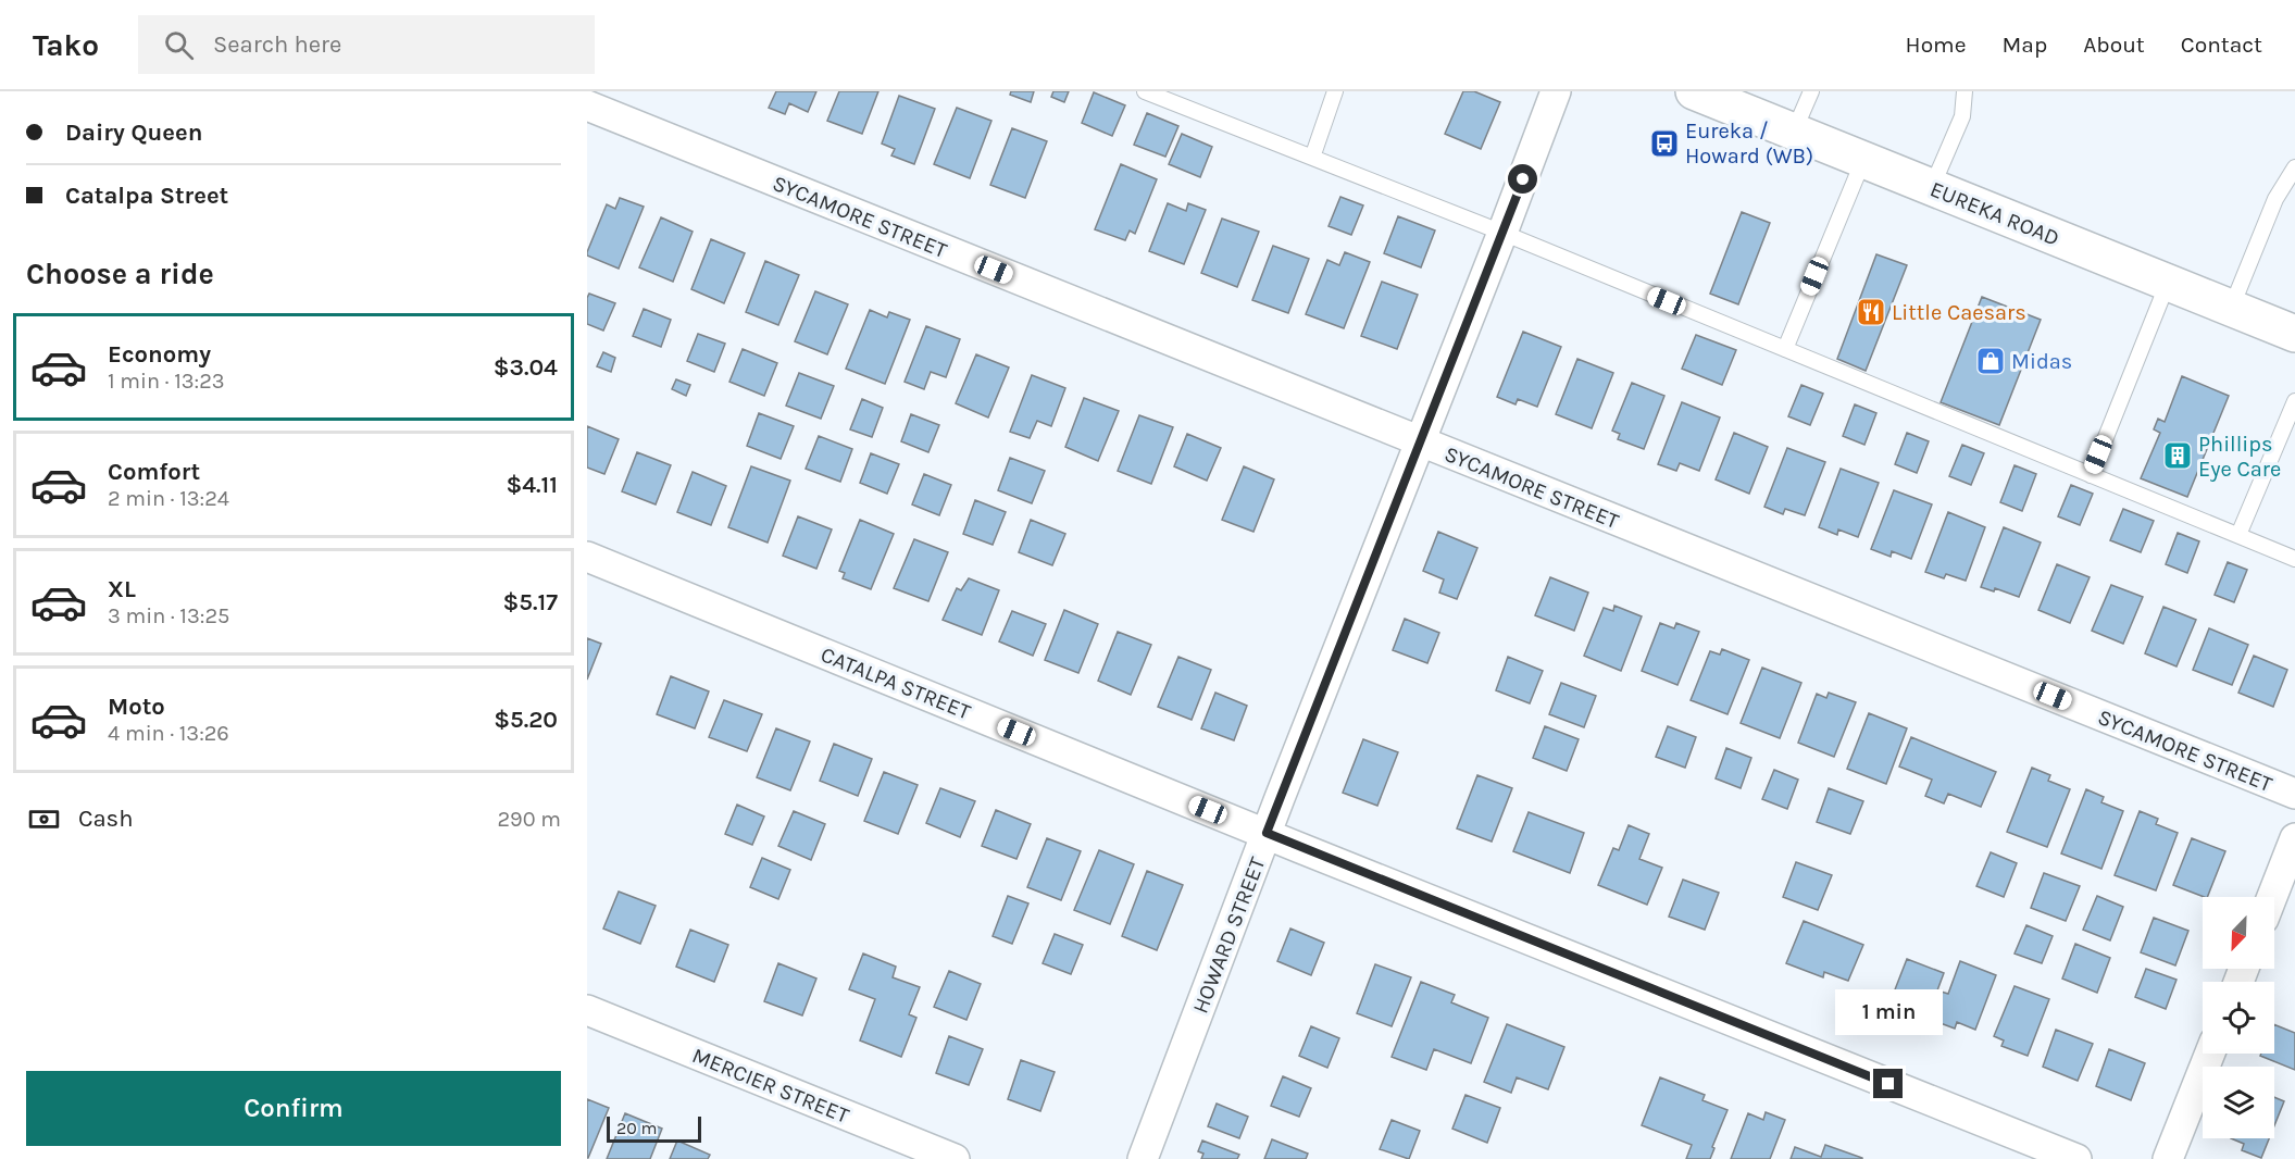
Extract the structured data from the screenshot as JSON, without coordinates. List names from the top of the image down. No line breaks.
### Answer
{"streets":{"main road":["EUREKA ROAD"],"street":["SYCAMORE STREET","CATALPA STREET","HOWARD STREET","MERCIER STREET"]},"crossings":[["SYCAMORE STREET","HOWARD STREET"],["CATALPA STREET","HOWARD STREET"]],"places":{"bus stop":["Eureka / Howard (WB)"],"restaurant":["Little Caesars"],"shop":["Midas"],"building":["Phillips Eye Care"]},"scale_bar":"20 m","north":"bottom left","page":{"header":"Tako","search":"Search here","nav":["Home","Map","About","Contact"],"banner":["Dairy Queen","Catalpa Street"],"heading":"Choose a ride","list":[{"name":"Economy","note":"1 min · 13:23","value":"$3.04"},{"name":"Comfort","note":"2 min · 13:24","value":"$4.11"},{"name":"XL","note":"3 min · 13:25","value":"$5.17"},{"name":"Moto","note":"4 min · 13:26","value":"$5.20"}],"pay":["Cash","290 m"],"bubble":"1 min","buttons":"Confirm","scale":"20 m"}}
